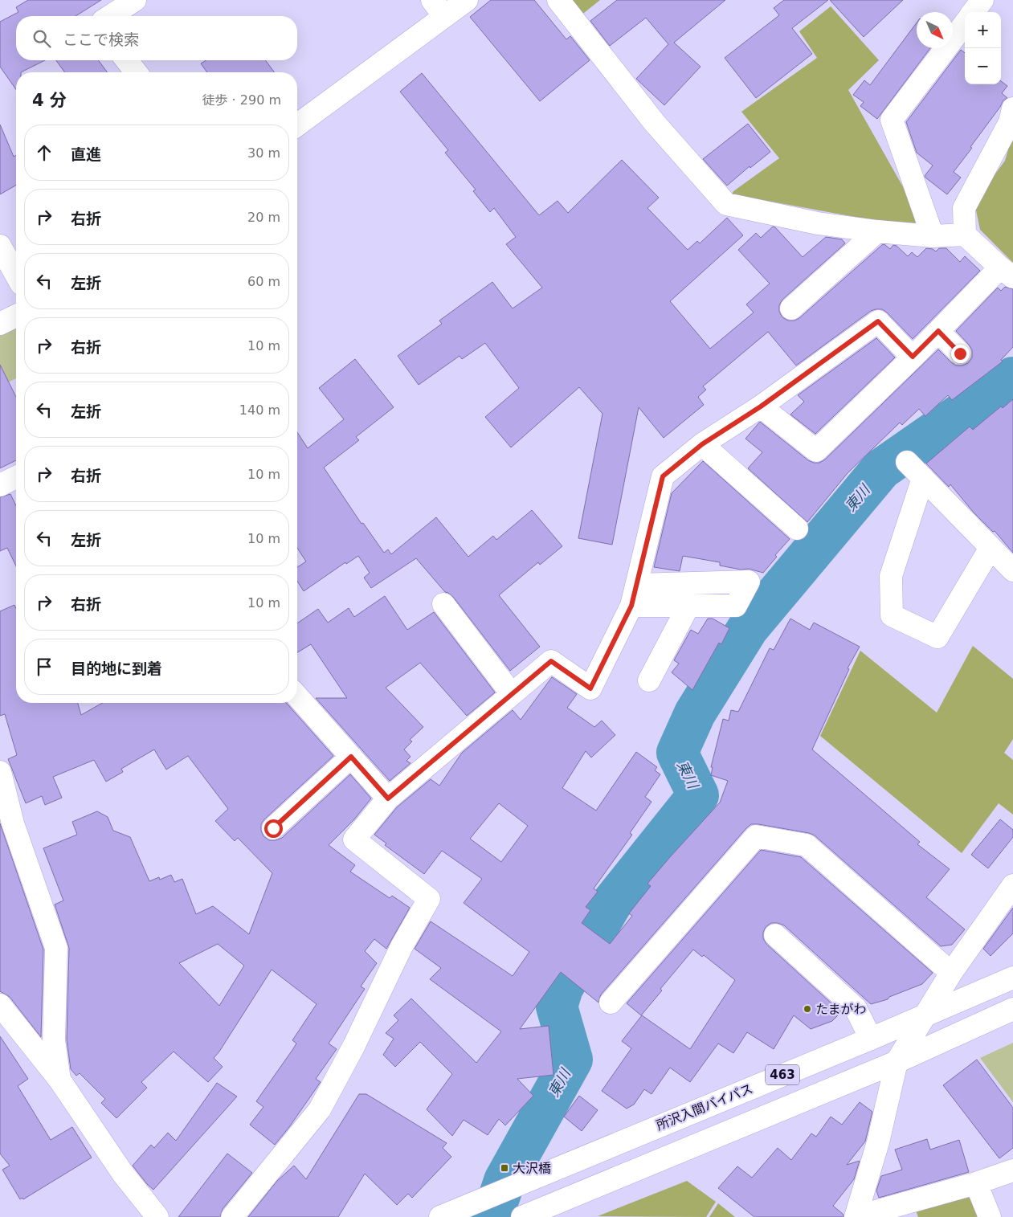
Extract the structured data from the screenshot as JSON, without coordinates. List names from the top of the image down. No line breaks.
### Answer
{"streets":{"main road":["463","所沢入間バイパス"]},"water":["東川"],"places":{"other":["たまがわ"],"transit":["大沢橋"]},"north":"bottom right","page":{"map_buttons":["+","−"],"search":"ここで検索","heading":["4 分","徒歩 · 290 m"],"list":[["直進","30 m"],["右折","20 m"],["左折","60 m"],["右折","10 m"],["左折","140 m"],["右折","10 m"],["左折","10 m"],["右折","10 m"],"目的地に到着"]}}
